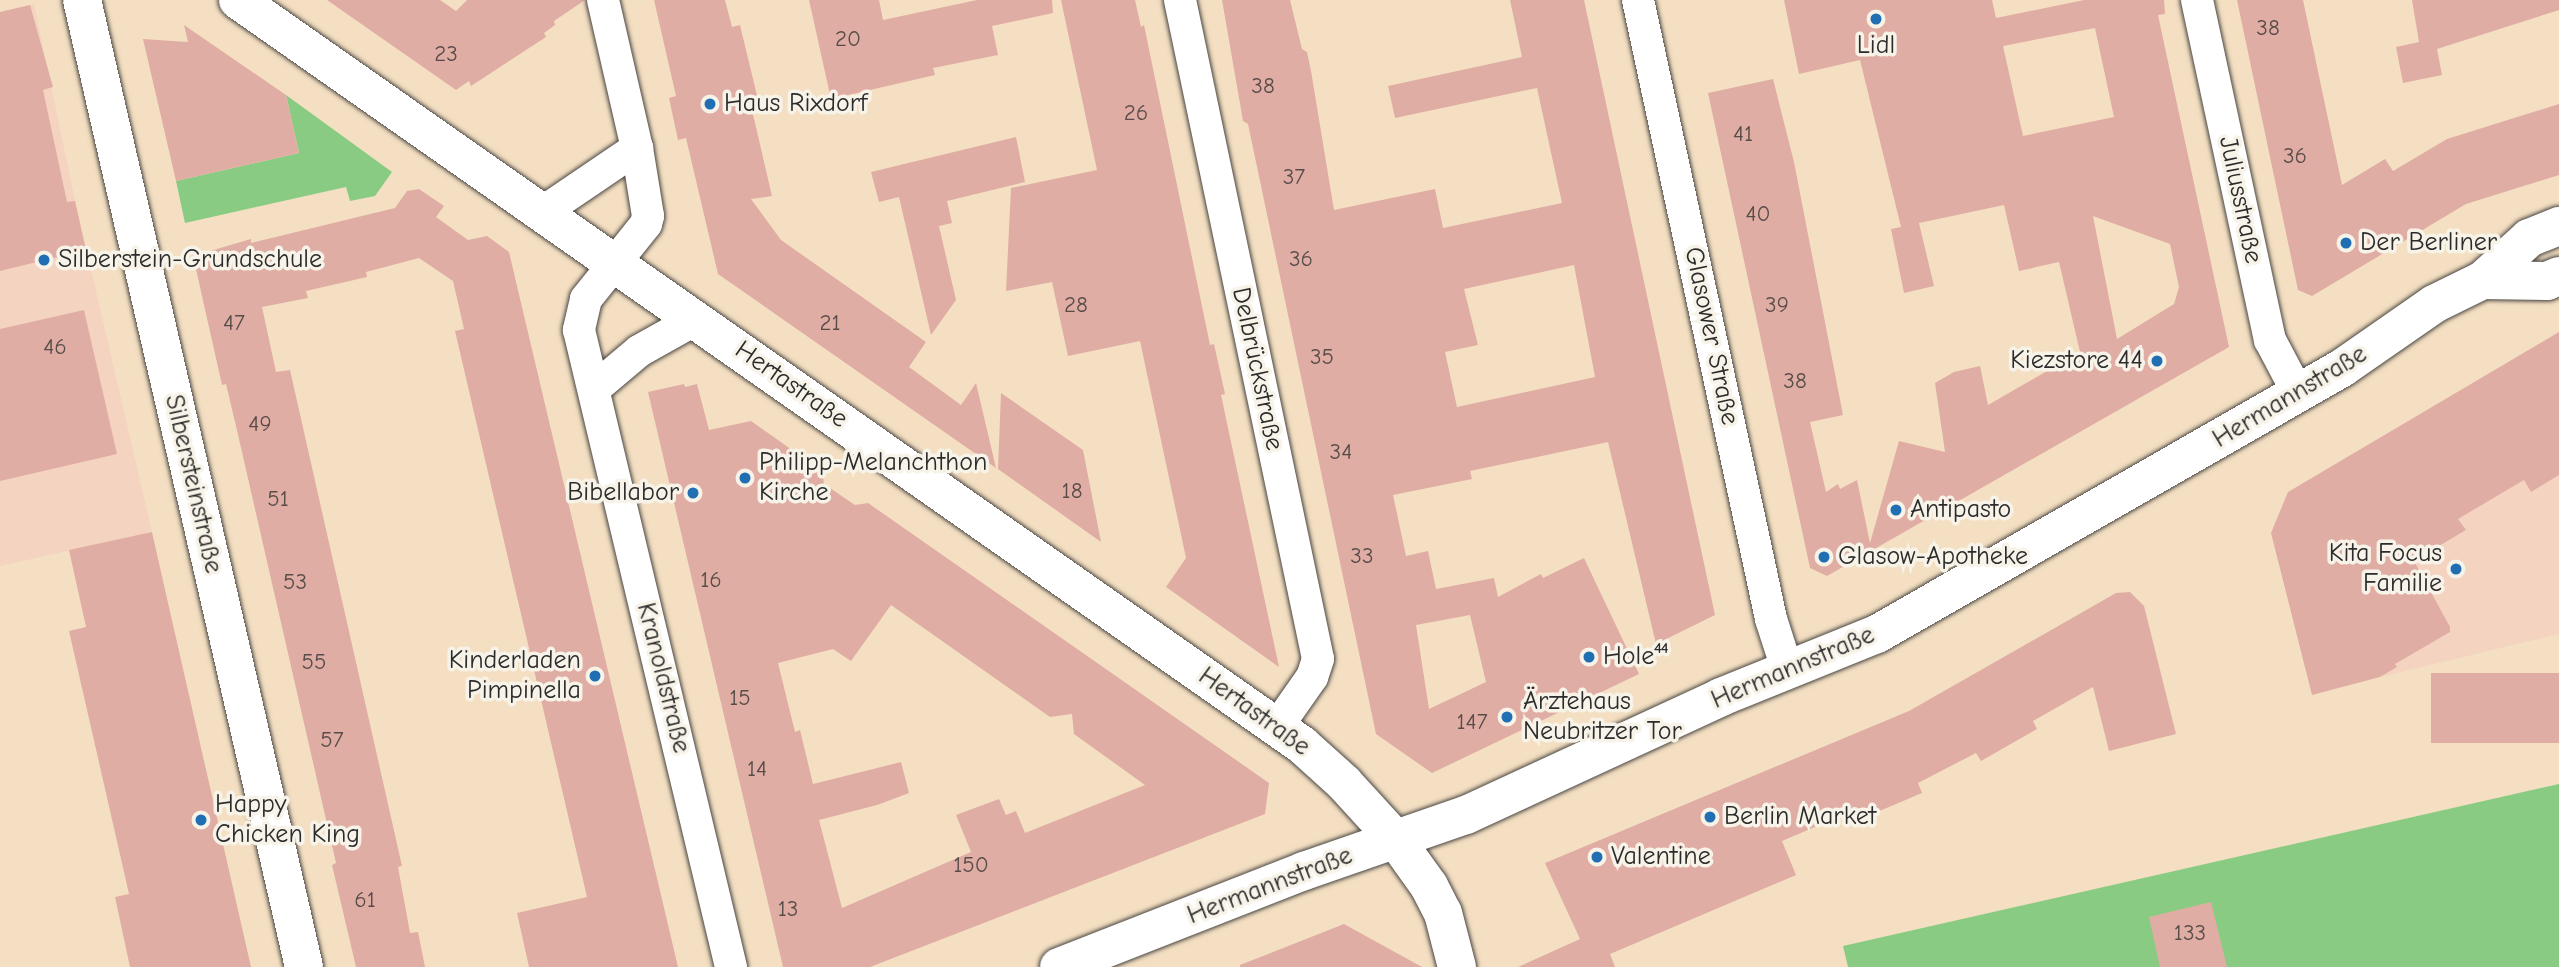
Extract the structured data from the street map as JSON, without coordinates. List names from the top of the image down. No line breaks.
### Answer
{"streets":{"street":["Juliusstraße","Glasower Straße","Delbrückstraße","Hertastraße","Hermannstraße","Silbersteinstraße","Kranoldstraße"]},"crossings":[["Juliusstraße","Hermannstraße"],["Glasower Straße","Hermannstraße"],["Delbrückstraße","Hertastraße"],["Hertastraße","Hermannstraße"],["Hertastraße","Kranoldstraße"]],"places":["Lidl","Haus Rixdorf","Der Berliner","Silberstein-Grundschule","Kiezstore 44","Philipp-Melanchthon Kirche","Bibellabor","Antipasto","Glasow-Apotheke","Kita Focus Familie","Hole⁴⁴","Kinderladen Pimpinella","Ärztehaus Neubritzer Tor","Berlin Market","Happy Chicken King","Valentine"],"house_numbers":["38","20","23","38","26","41","36","37","40","36","28","39","47","21","46","35","38","49","34","18","51","33","16","53","55","15","147","57","14","150","61","13","133"]}
